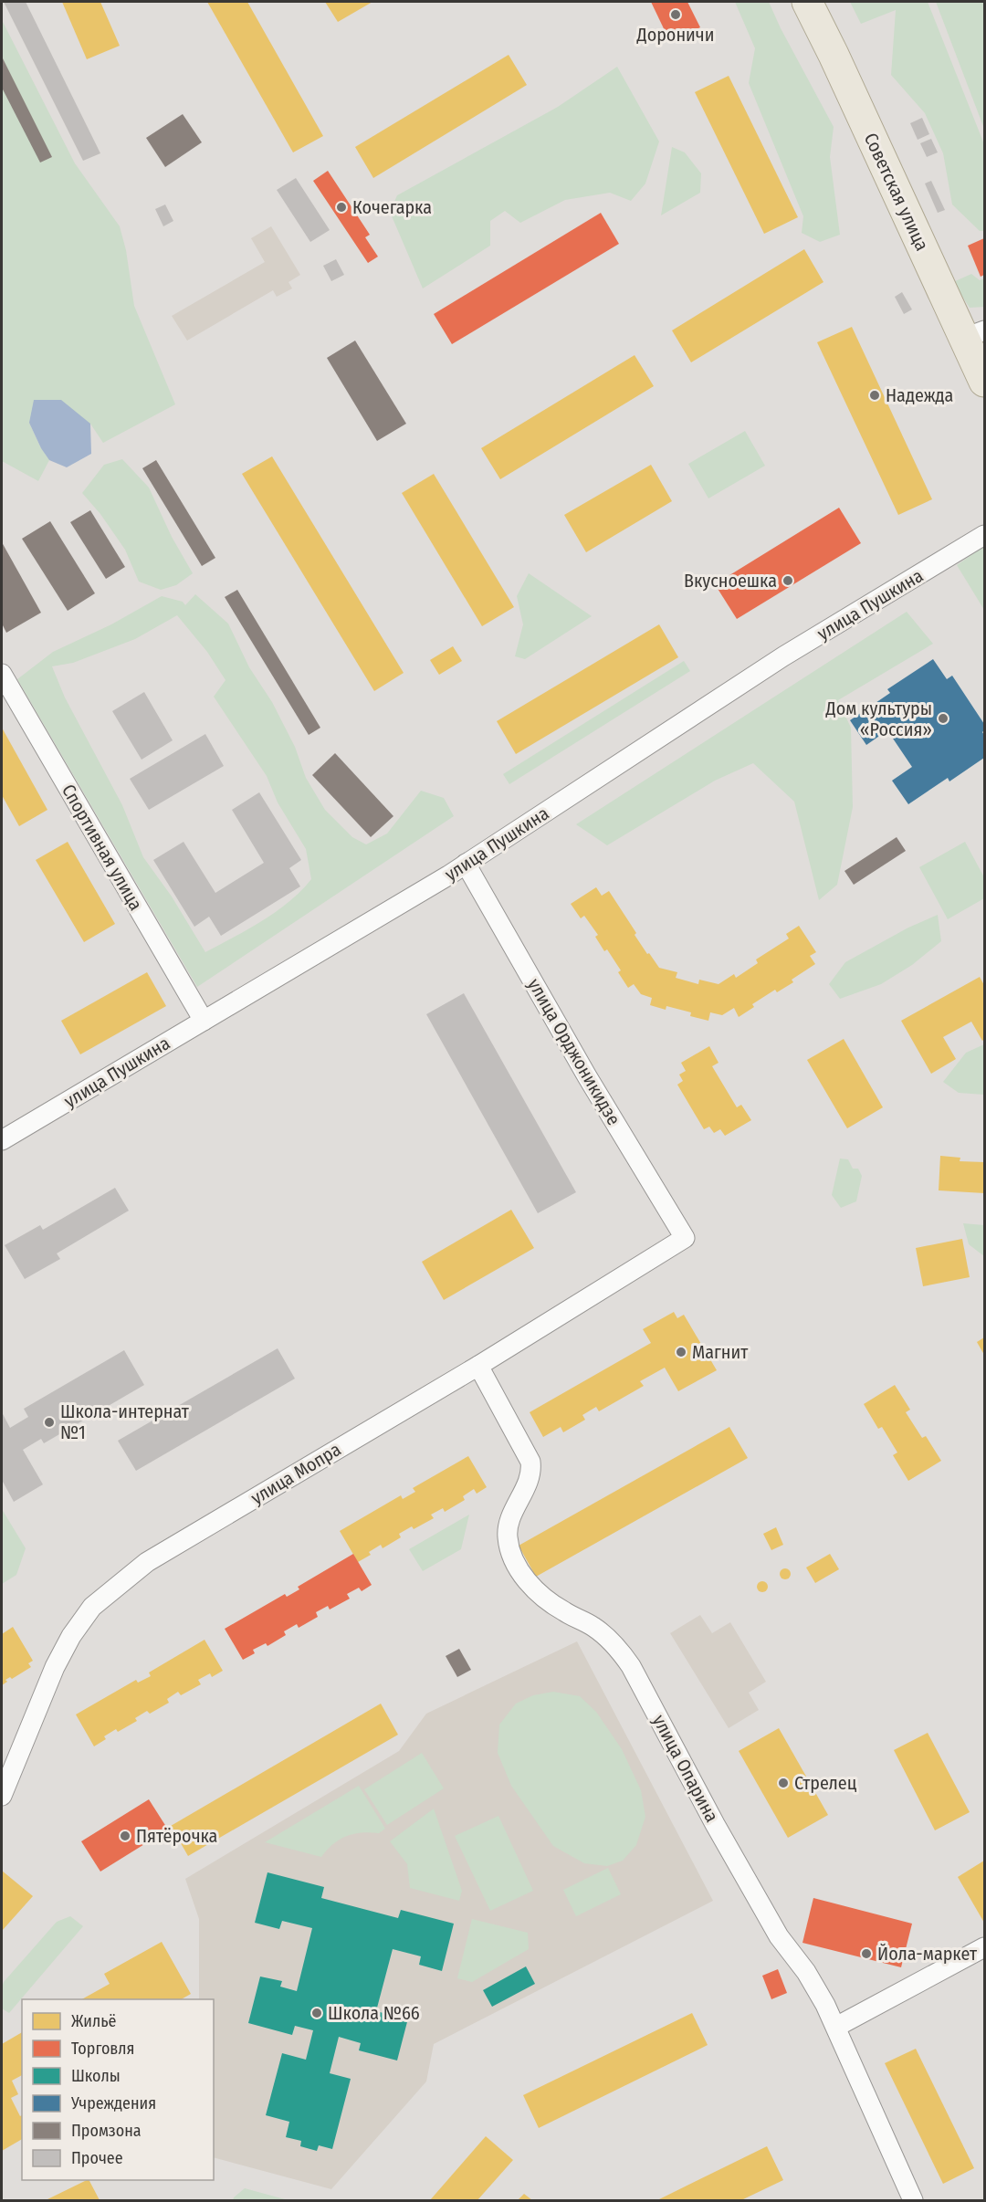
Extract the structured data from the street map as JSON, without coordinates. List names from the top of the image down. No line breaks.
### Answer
{"streets":{"main road":["Советская улица"],"street":["улица Пушкина","Спортивная улица","улица Орджоникидзе","улица Мопра","улица Опарина"]},"crossings":[["улица Пушкина","Спортивная улица"],["улица Пушкина","улица Орджоникидзе"],["улица Орджоникидзе","улица Мопра"],["улица Мопра","улица Опарина"]],"places":["Дороничи","Кочегарка","Надежда","Вкусноешка","Дом культуры «Россия»","Магнит","Школа-интернат №1","Стрелец","Пятёрочка","Йола-маркет","Школа №66"],"legend":["Жильё","Торговля","Школы","Учреждения","Промзона","Прочее"]}
